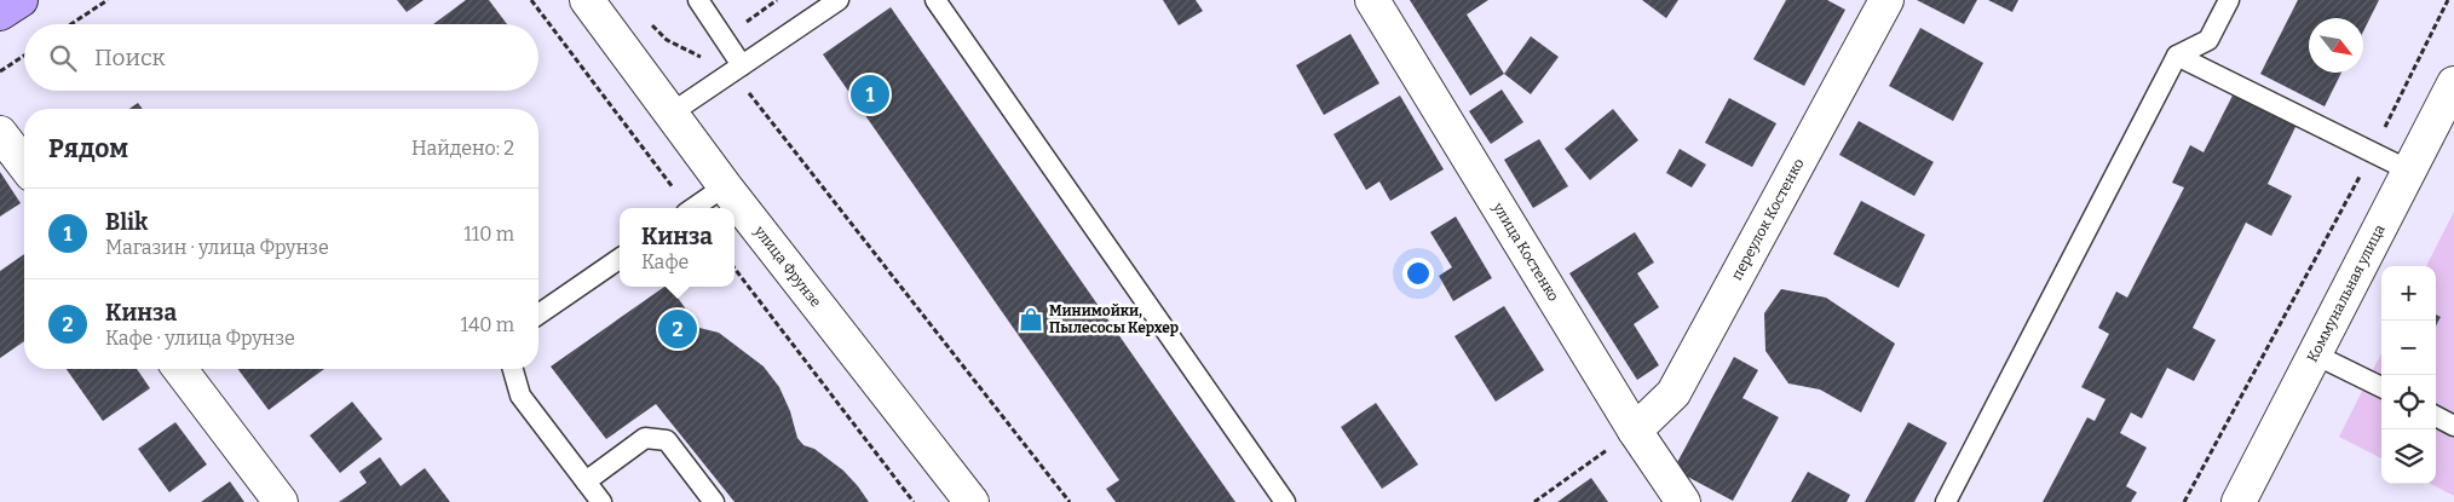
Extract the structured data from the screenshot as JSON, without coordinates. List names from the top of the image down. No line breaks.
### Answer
{"streets":{"street":["переулок Костенко","улица Костенко","улица Фрунзе","Коммунальная улица"]},"crossings":[["переулок Костенко","улица Костенко"]],"places":{"shop":["Минимойки, Пылесосы Керхер"]},"north":"bottom right","page":{"search":"Поиск","pins":["1","2"],"heading":["Рядом","Найдено: 2"],"list":[{"mark":"1","name":"Blik","note":"Магазин · улица Фрунзе","value":"110 m"},{"mark":"2","name":"Кинза","note":"Кафе · улица Фрунзе","value":"140 m"}],"popup":["Кинза","Кафе"],"map_buttons":["+","−"]}}
